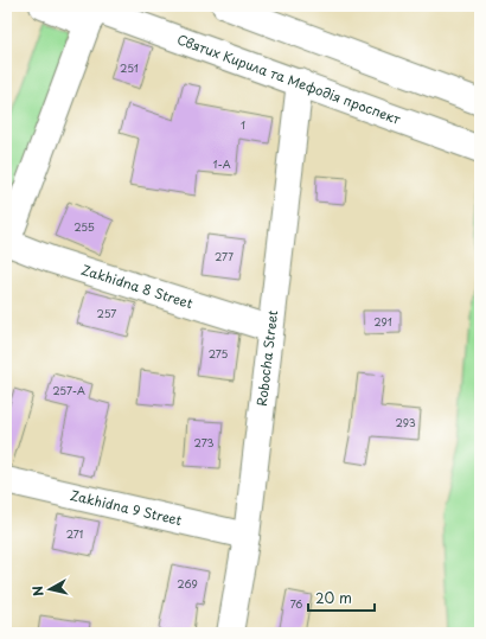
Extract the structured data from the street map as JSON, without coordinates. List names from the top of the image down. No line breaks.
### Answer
{"streets":{"street":["Святих Кирила та Мефодія проспект","Zakhidna 8 Street","Robocha Street","Zakhidna 9 Street"]},"crossings":[["Святих Кирила та Мефодія проспект","Robocha Street"],["Zakhidna 8 Street","Robocha Street"],["Robocha Street","Zakhidna 9 Street"]],"house_numbers":["251","1","1-А","255","277","257","291","275","257-А","293","273","271","269","76"],"scale_bar":"20 m","north":"left"}
